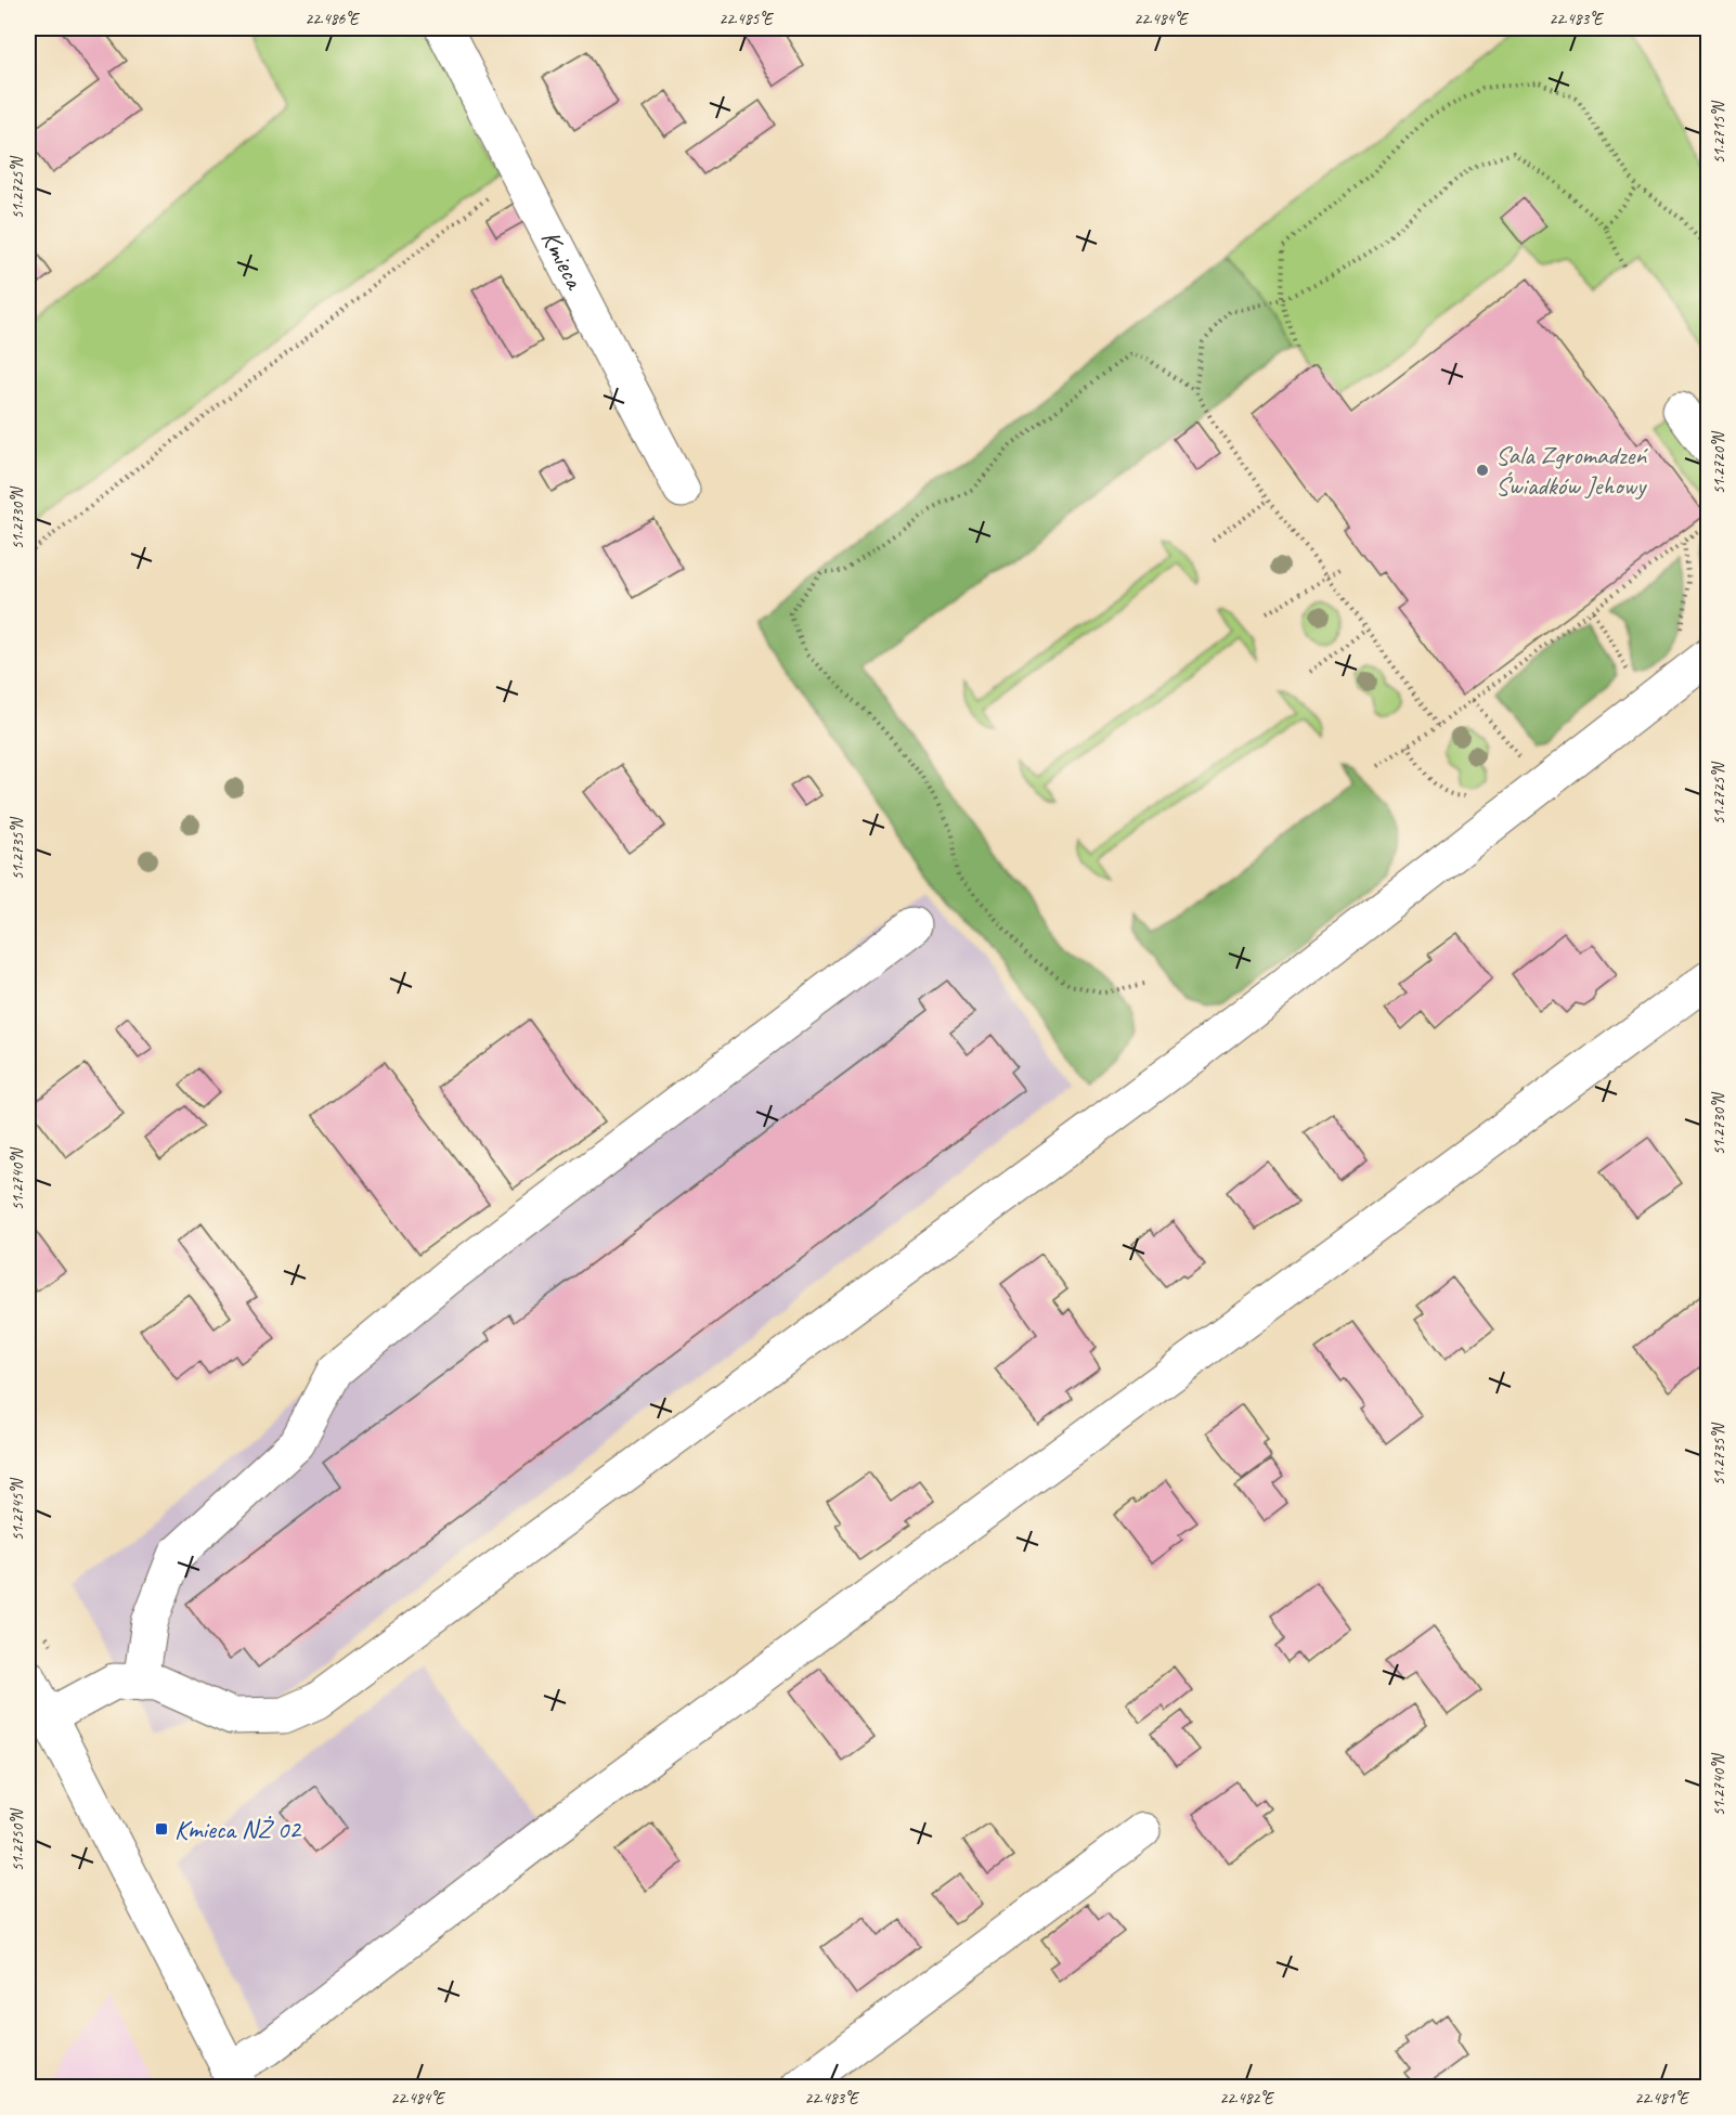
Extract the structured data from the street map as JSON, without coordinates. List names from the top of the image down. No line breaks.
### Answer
{"streets":{"street":["Kmieca"]},"places":{"other":["Sala Zgromadzeń Świadków Jehowy"],"transit":["Kmieca NŻ 02"]},"coordinates":["22.486°E","22.485°E","22.484°E","22.483°E","51.2715°N","51.2725°N","51.2720°N","51.2730°N","51.2735°N","51.2740°N","51.2745°N","51.2750°N","22.482°E","22.481°E"]}
